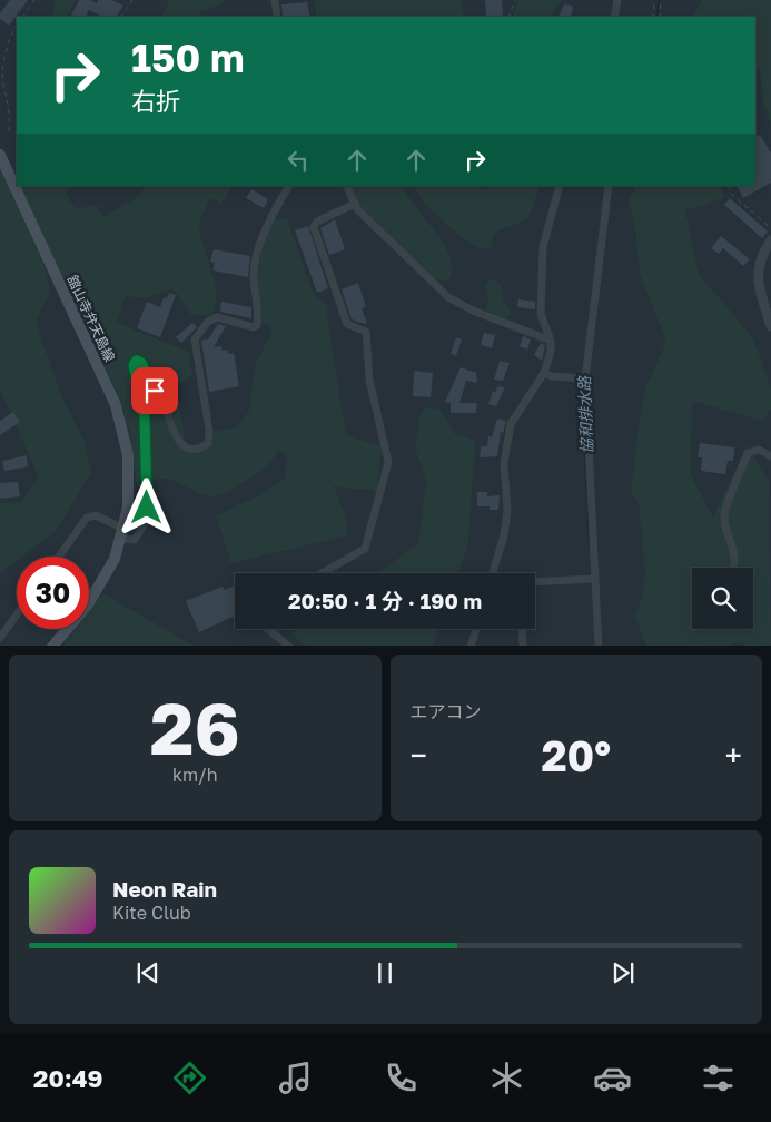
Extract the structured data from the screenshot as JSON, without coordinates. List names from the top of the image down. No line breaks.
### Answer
{"streets":{"main road":["舘山寺弁天島線"]},"water":["協和排水路"],"page":{"turn":["150 m","右折"],"limit":"30","trip":"20:50 · 1 分 · 190 m","tile":[["26","km/h"],"エアコン"],"heat":["−","20°","+"],"song":["Neon Rain","Kite Club"],"tabs":"20:49"}}
